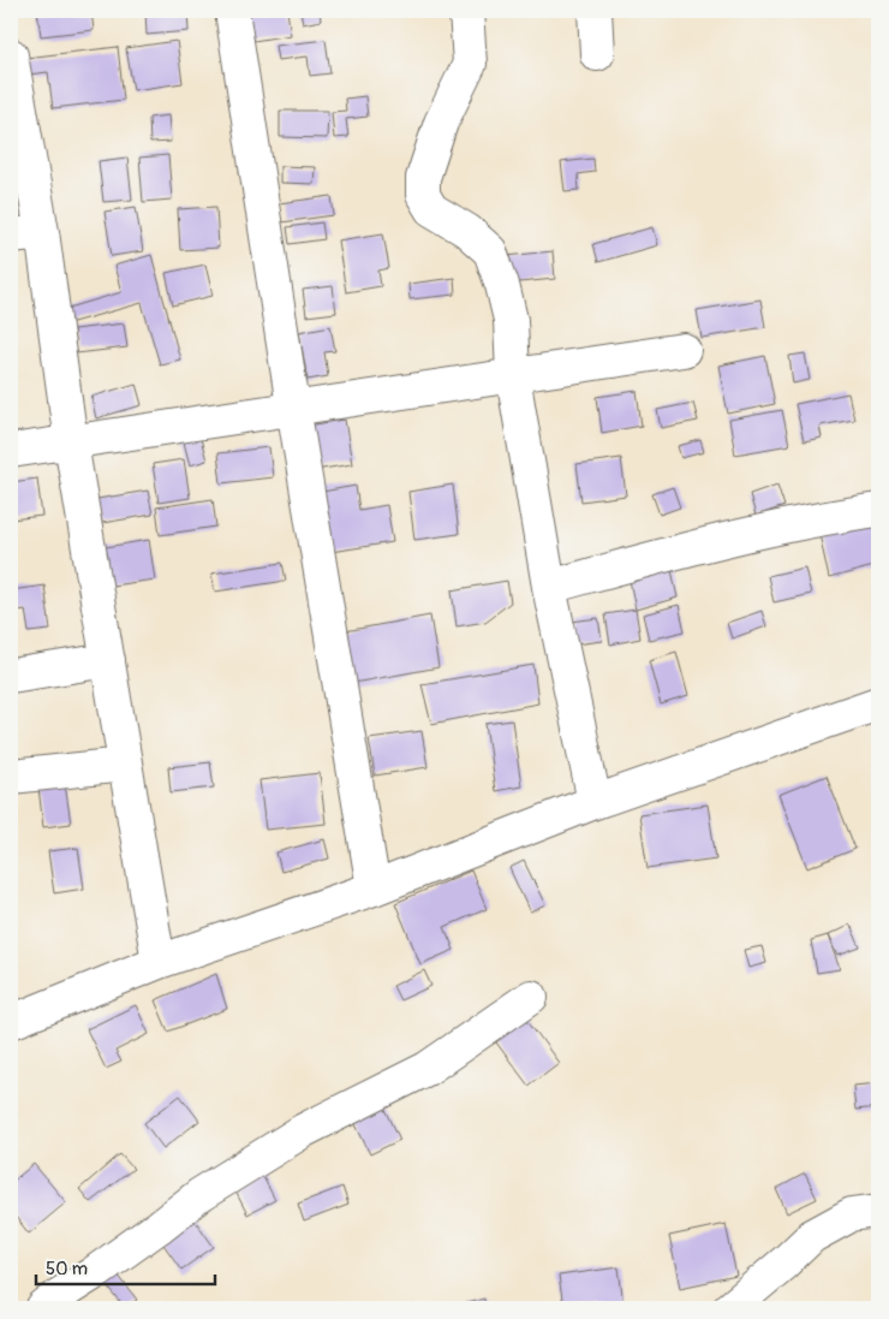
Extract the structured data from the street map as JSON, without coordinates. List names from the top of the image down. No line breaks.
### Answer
{"scale_bar":"50 m"}
